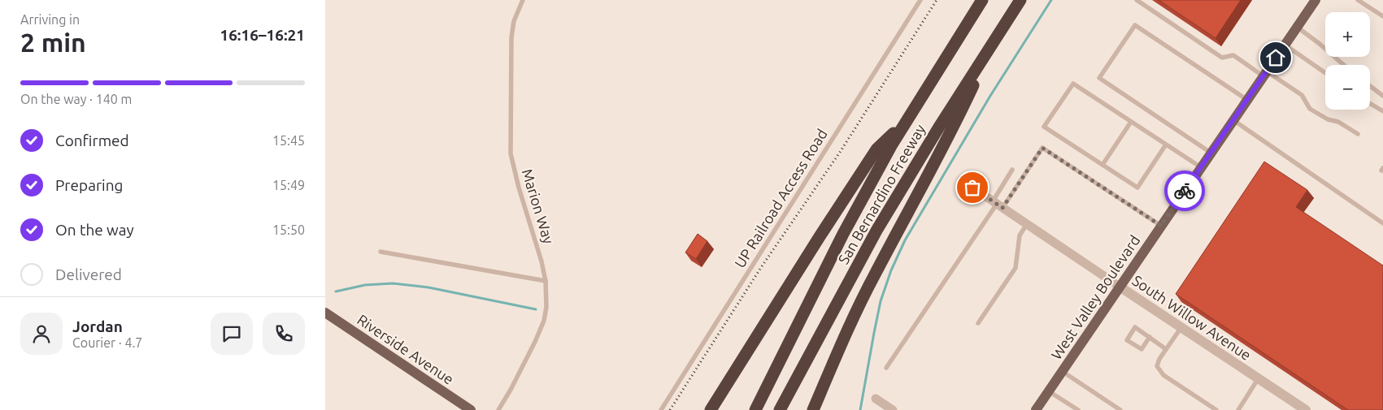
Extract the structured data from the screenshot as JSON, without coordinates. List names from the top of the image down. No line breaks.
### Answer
{"streets":{"highway":["San Bernardino Freeway"],"main road":["West Valley Boulevard","Riverside Avenue"],"street":["South Willow Avenue"],"lane":["UP Railroad Access Road","Marion Way"]},"crossings":[["West Valley Boulevard","South Willow Avenue"]],"page":{"heading":["2 min","Arriving in","16:16–16:21"],"panel":["Jordan","Courier · 4.7"],"map_buttons":["+","−"],"bar":"On the way · 140 m","list":[["Confirmed","15:45"],["Preparing","15:49"],["On the way","15:50"],"Delivered"]}}
